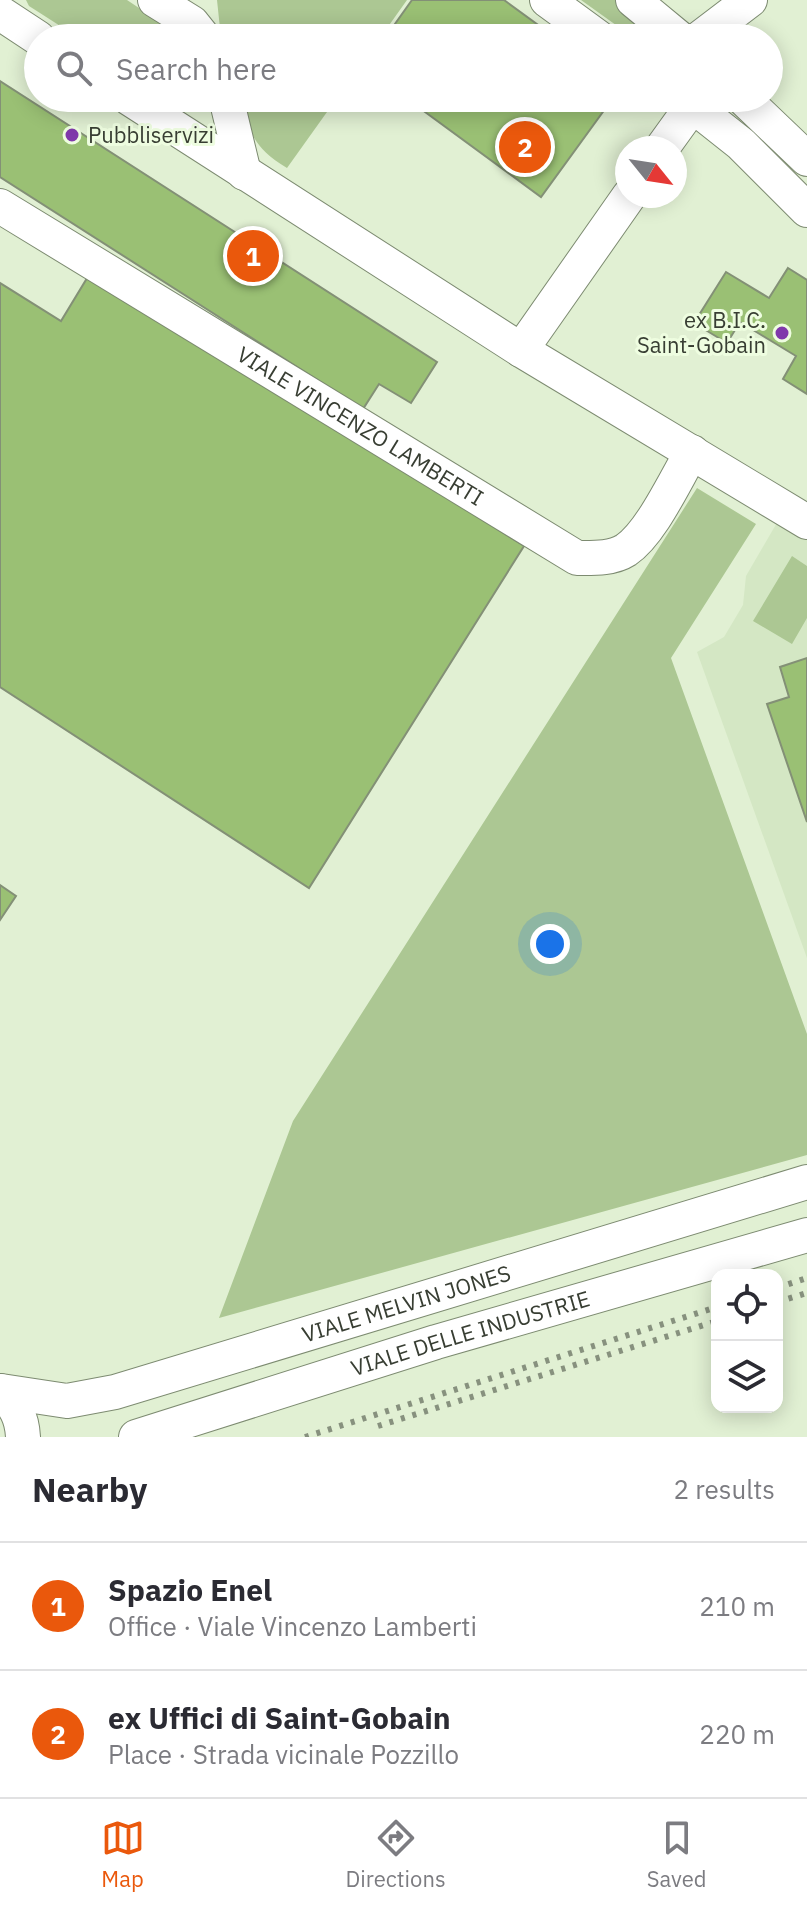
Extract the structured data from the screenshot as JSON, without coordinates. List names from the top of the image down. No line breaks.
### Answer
{"streets":{"street":["VIALE VINCENZO LAMBERTI","VIALE MELVIN JONES","VIALE DELLE INDUSTRIE"]},"places":["Pubbliservizi","ex B.I.C. Saint-Gobain"],"north":"bottom right","page":{"search":"Search here","pins":["2","1"],"heading":["Nearby","2 results"],"list":[{"mark":"1","name":"Spazio Enel","note":"Office · Viale Vincenzo Lamberti","value":"210 m"},{"mark":"2","name":"ex Uffici di Saint-Gobain","note":"Place · Strada vicinale Pozzillo","value":"220 m"}],"nav":["Map","Directions","Saved"]}}
